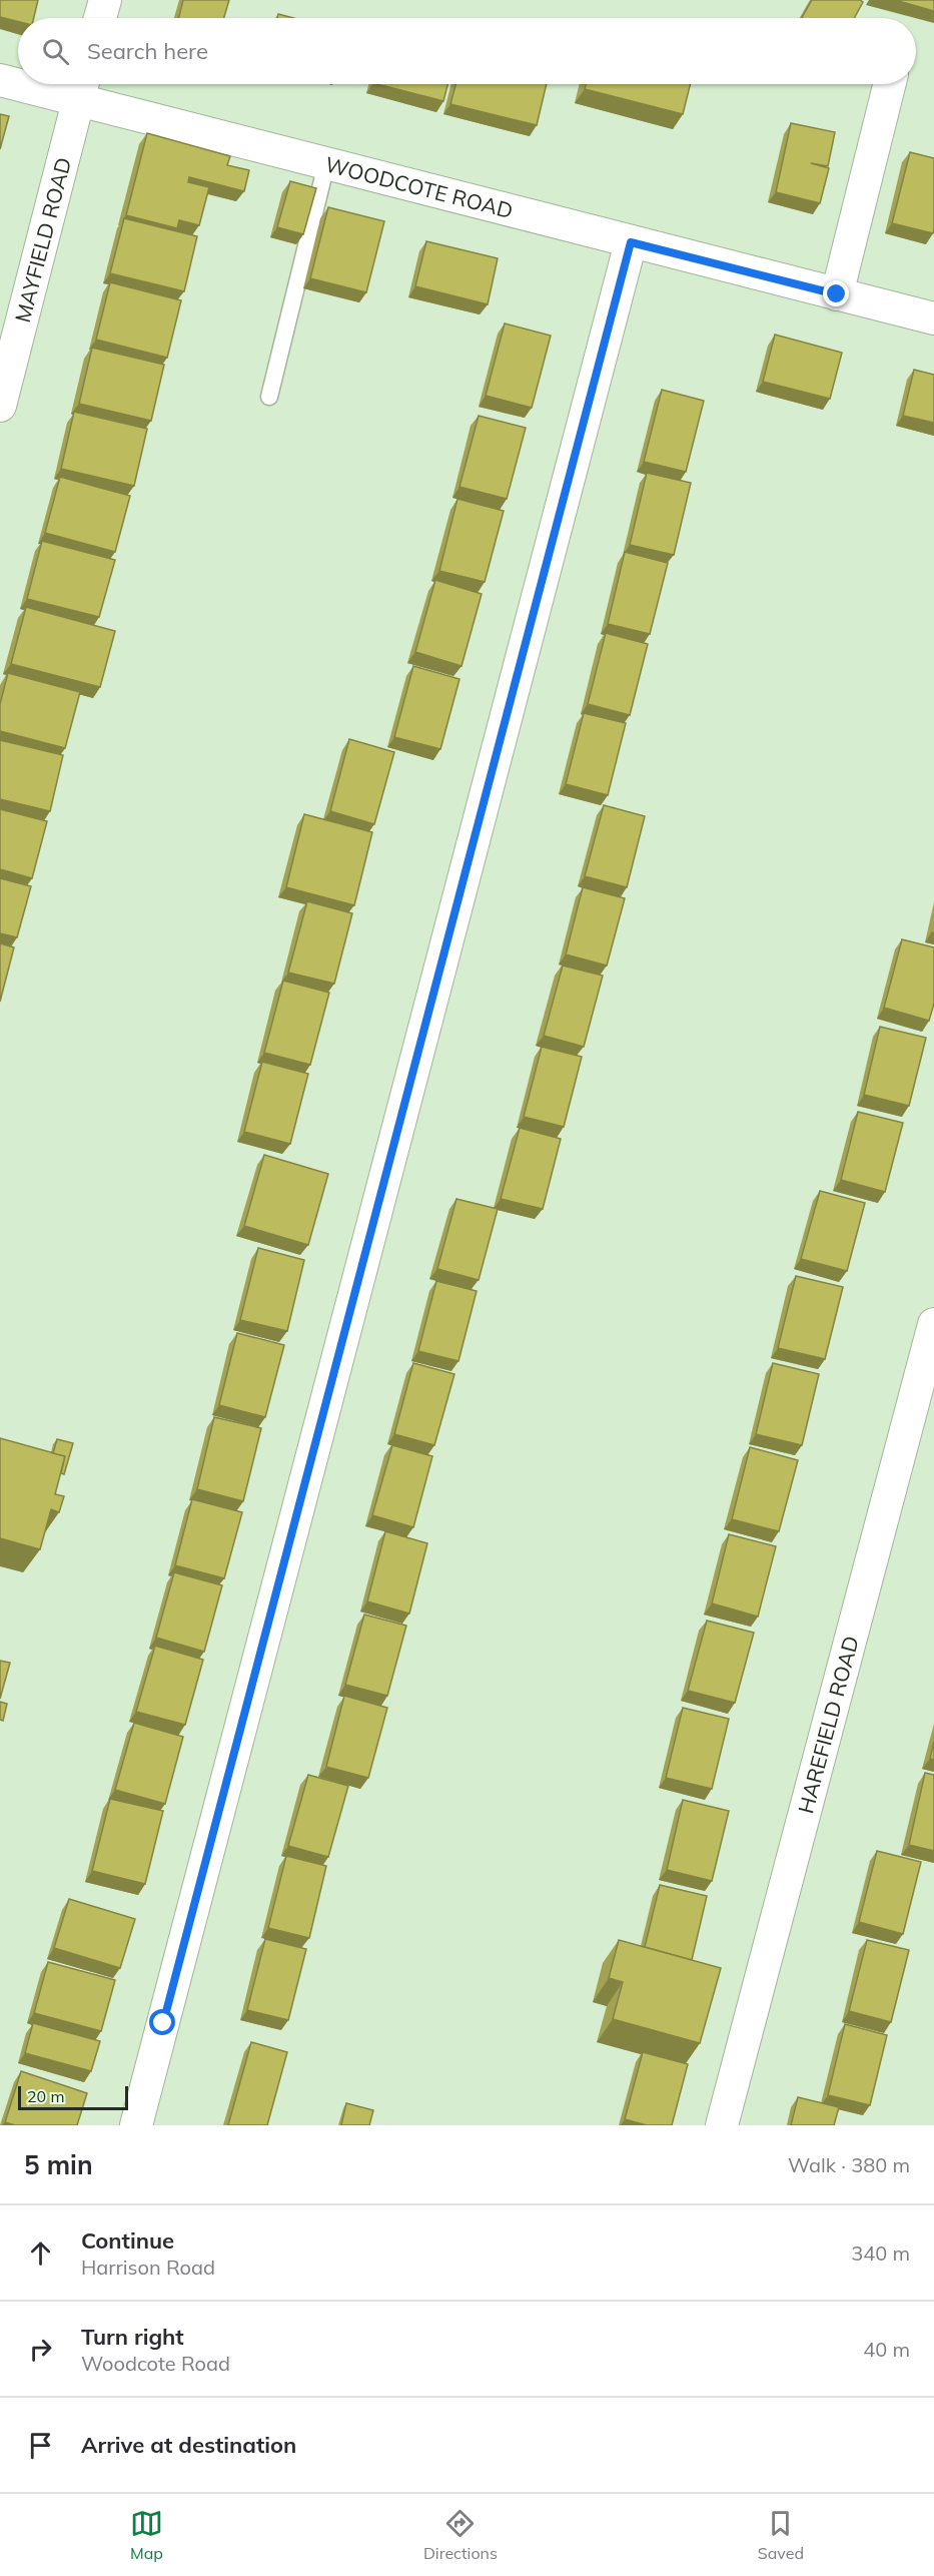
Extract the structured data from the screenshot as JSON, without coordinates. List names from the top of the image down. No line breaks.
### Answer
{"streets":{"street":["WOODCOTE ROAD","MAYFIELD ROAD","HAREFIELD ROAD"]},"crossings":[["WOODCOTE ROAD","MAYFIELD ROAD"]],"scale_bar":"20 m","page":{"search":"Search here","scale":"20 m","heading":["5 min","Walk · 380 m"],"list":[["Continue","Harrison Road","340 m"],["Turn right","Woodcote Road","40 m"],"Arrive at destination"],"nav":["Map","Directions","Saved"]}}
